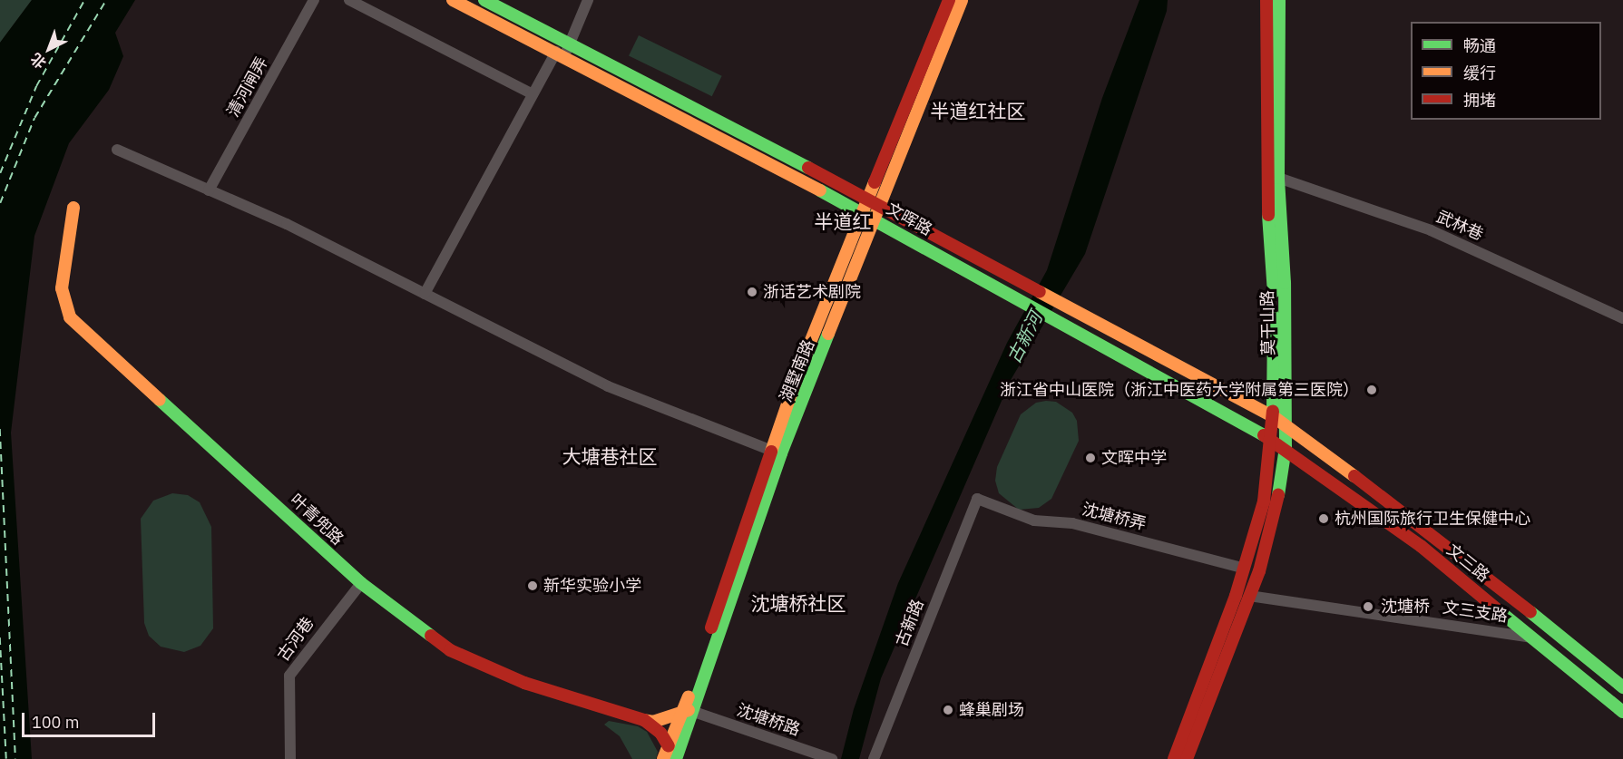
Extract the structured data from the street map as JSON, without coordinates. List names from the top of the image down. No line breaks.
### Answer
{"streets":{"main road":["文晖路","莫干山路","湖墅南路","叶青兜路","文三路"],"street":["清河闸弄","武林巷","沈塘桥弄","文三支路","古新路","古河巷","沈塘桥路"]},"crossings":[["文晖路","莫干山路"],["文晖路","湖墅南路"],["文晖路","文三路"],["武林巷","莫干山路"],["莫干山路","沈塘桥弄"],["莫干山路","文三路"],["莫干山路","文三支路"],["湖墅南路","叶青兜路"],["湖墅南路","沈塘桥路"],["沈塘桥弄","古新路"],["叶青兜路","古河巷"],["文三路","文三支路"]],"districts":["半道红社区","半道红","大塘巷社区","沈塘桥社区"],"water":["古新河"],"places":["浙话艺术剧院","浙江省中山医院（浙江中医药大学附属第三医院）","文晖中学","杭州国际旅行卫生保健中心","新华实验小学","沈塘桥","蜂巢剧场"],"legend":["畅通","缓行","拥堵"],"scale_bar":"100 m","north":"bottom left"}
